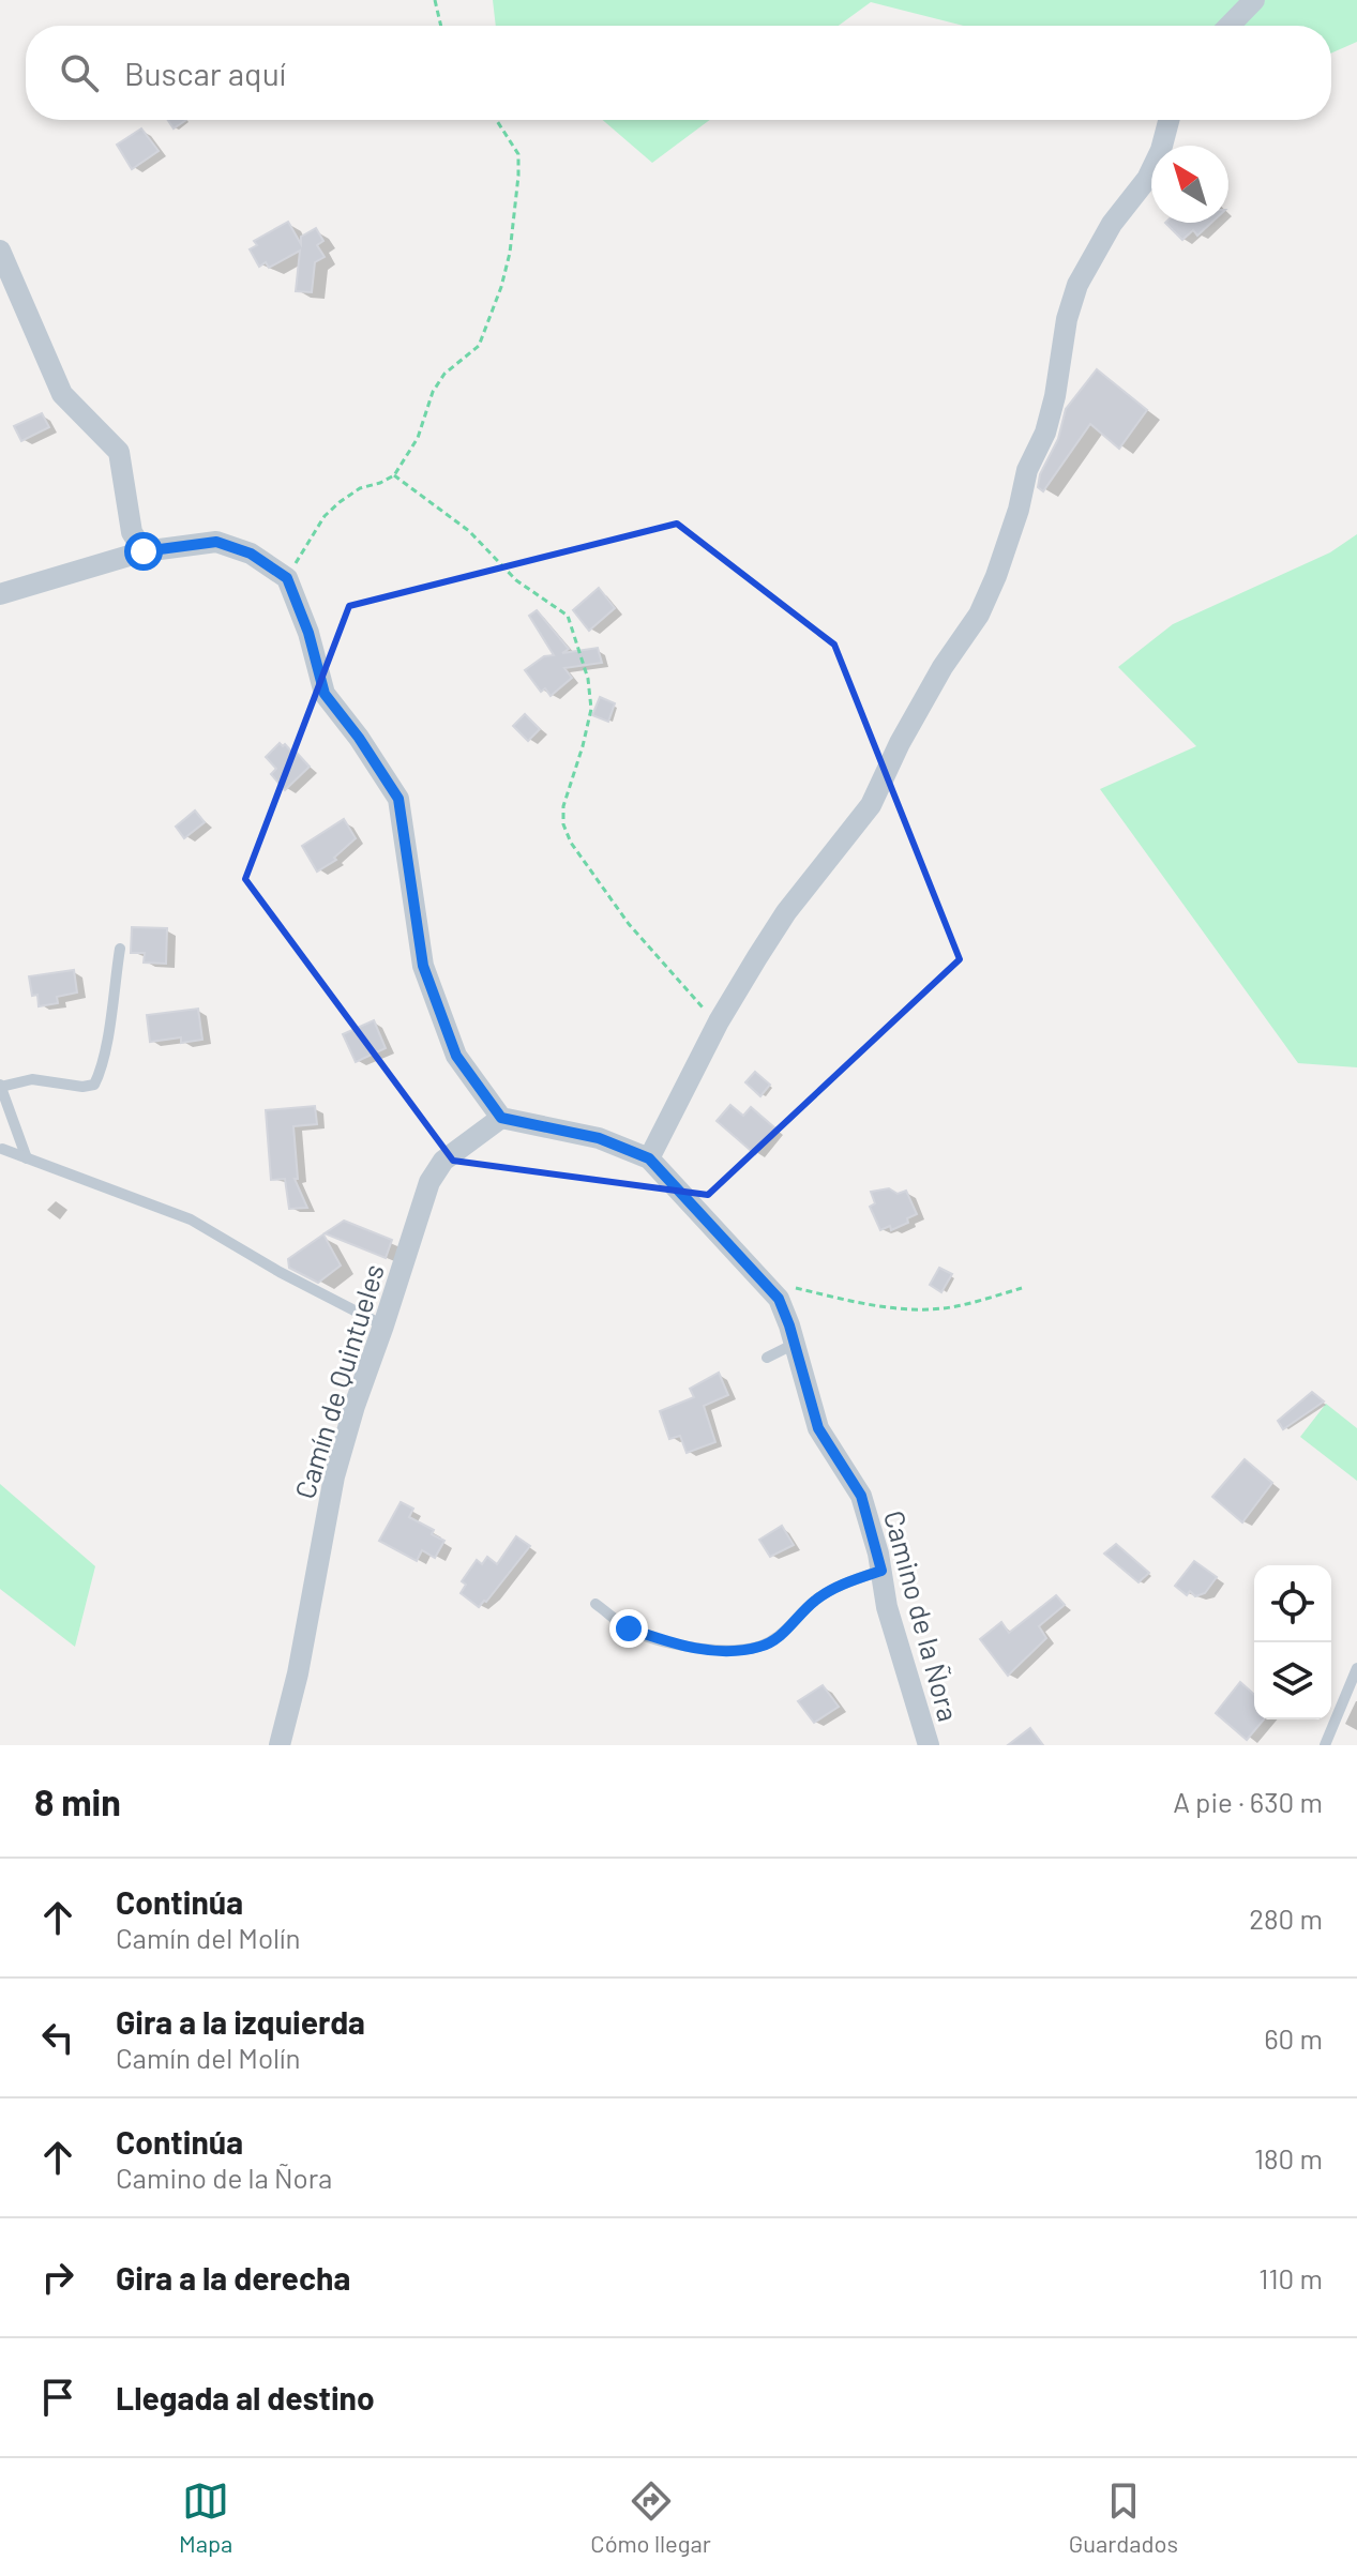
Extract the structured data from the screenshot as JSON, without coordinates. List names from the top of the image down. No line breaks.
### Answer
{"streets":{"street":["Camín de Quintueles","Camino de la Ñora"]},"north":"top left","page":{"search":"Buscar aquí","heading":["8 min","A pie · 630 m"],"list":[["Continúa","Camín del Molín","280 m"],["Gira a la izquierda","Camín del Molín","60 m"],["Continúa","Camino de la Ñora","180 m"],["Gira a la derecha","110 m"],"Llegada al destino"],"nav":["Mapa","Cómo llegar","Guardados"]}}
